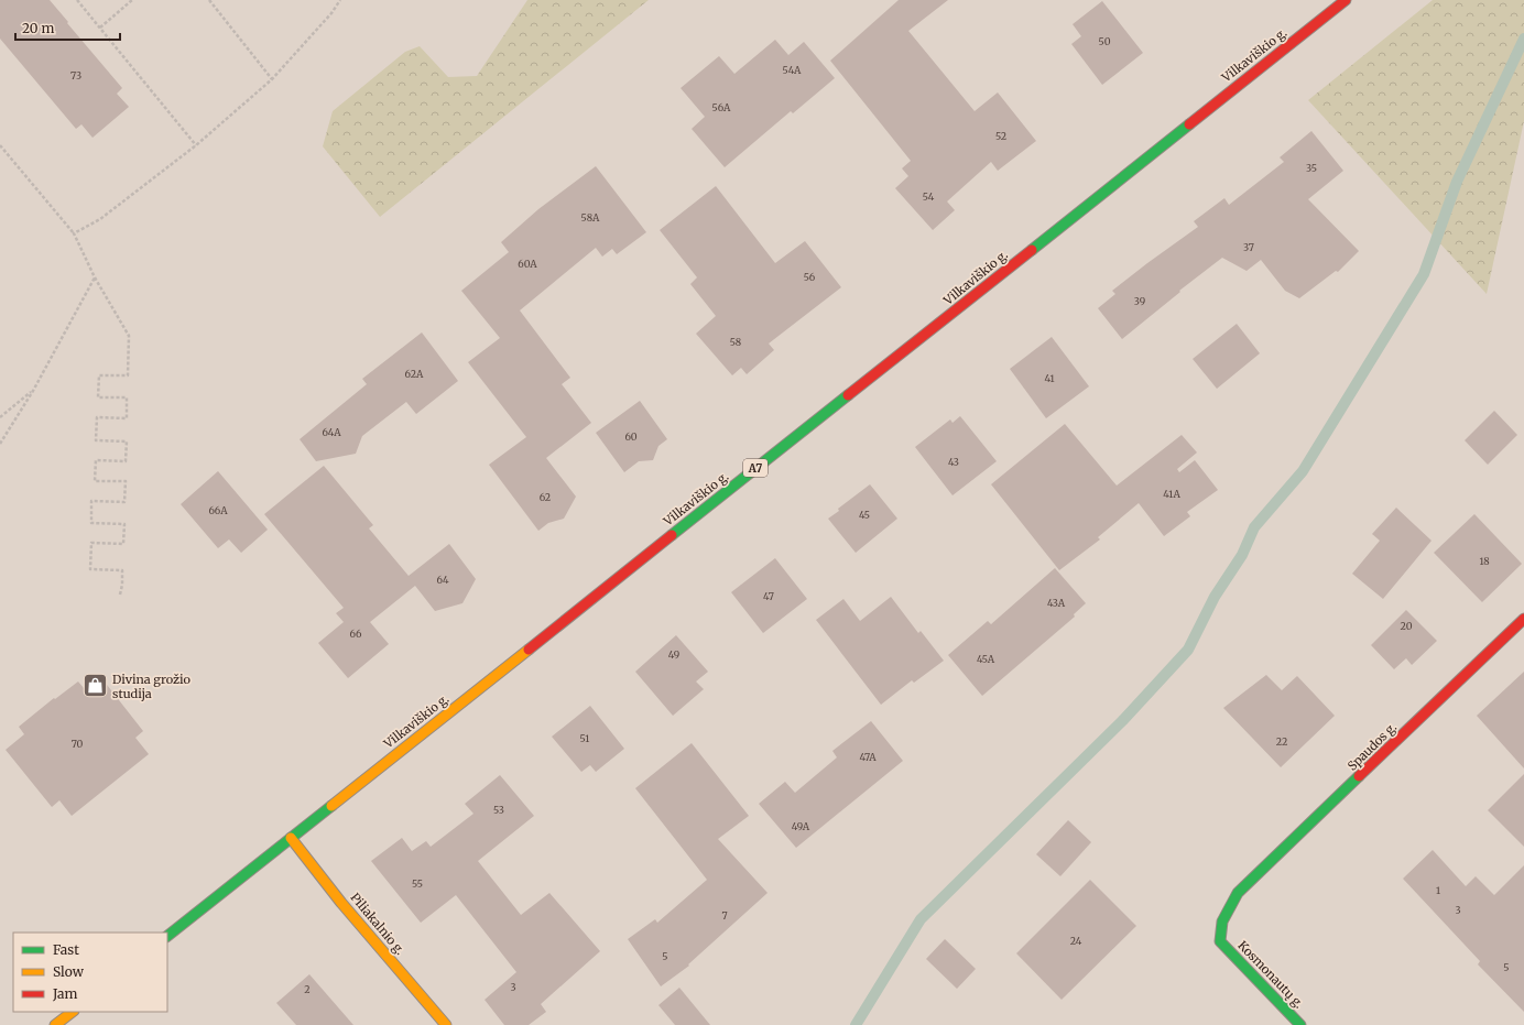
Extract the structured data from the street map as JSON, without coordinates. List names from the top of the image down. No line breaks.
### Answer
{"streets":{"main road":["Vilkaviškio g.","A7","Spaudos g.","Piliakalnio g.","Kosmonautų g."]},"crossings":[["Vilkaviškio g.","Piliakalnio g."],["Spaudos g.","Kosmonautų g."]],"places":{"shop":["Divina grožio studija"]},"house_numbers":["50","54A","73","56A","52","35","54","58A","37","60A","56","39","58","62A","41","64A","60","43","41A","62","66A","45","18","64","47","43A","20","66","49","45A","51","22","70","47A","53","49A","55","1","3","7","24","5","5","3","2"],"legend":["Fast","Slow","Jam"],"scale_bar":"20 m"}
